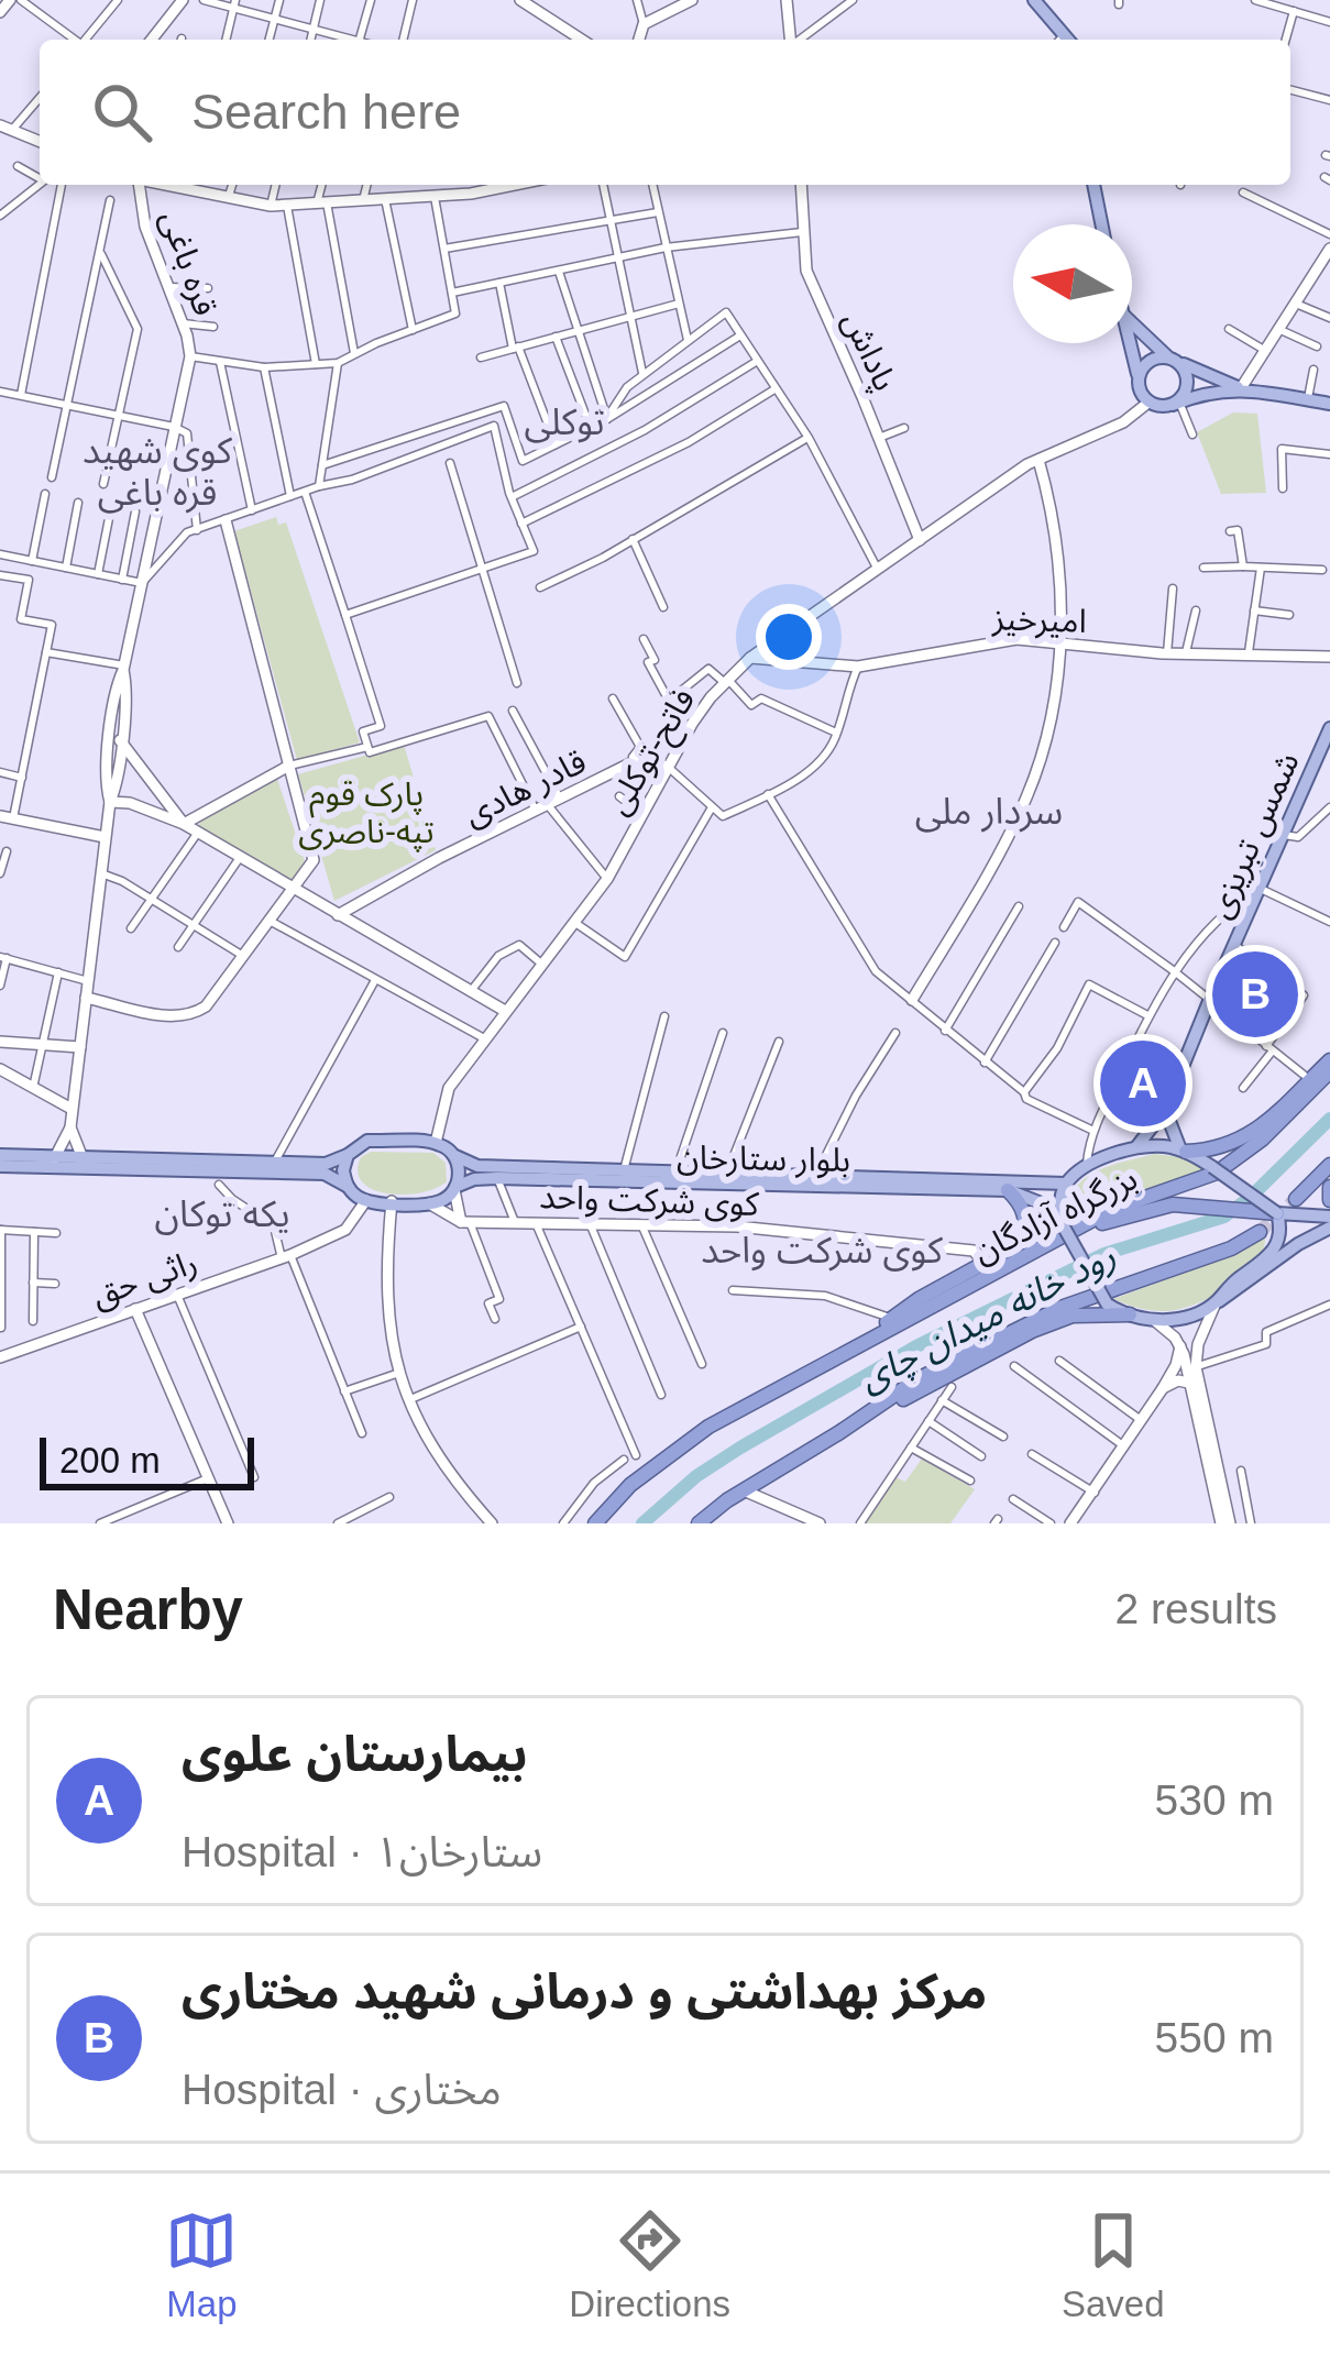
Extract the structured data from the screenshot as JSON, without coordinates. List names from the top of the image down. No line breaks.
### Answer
{"streets":{"highway":["بزرگراه آزادگان"],"main road":["شمس تبریزی","بلوار ستارخان"],"street":["قره باغی","پاداش","امیرخیز","فاتح-توکلی","قادر هادی","کوی شرکت واحد","راثی حق"]},"crossings":[["پاداش","فاتح-توکلی"],["امیرخیز","فاتح-توکلی"],["فاتح-توکلی","قادر هادی"]],"districts":["توکلی","کوی شهید قره باغی","سردار ملی","یکه توکان","کوی شرکت واحد"],"water":["رود خانه میدان چای"],"parks":["پارک قوم تپه-ناصری"],"scale_bar":"200 m","north":"left","page":{"search":"Search here","pins":["B","A"],"scale":"200 m","heading":["Nearby","2 results"],"list":[{"mark":"A","name":"بیمارستان علوی","note":"Hospital · ستارخان۱","value":"530 m"},{"mark":"B","name":"مرکز بهداشتی و درمانی شهید مختاری","note":"Hospital · مختاری","value":"550 m"}],"nav":["Map","Directions","Saved"]}}
